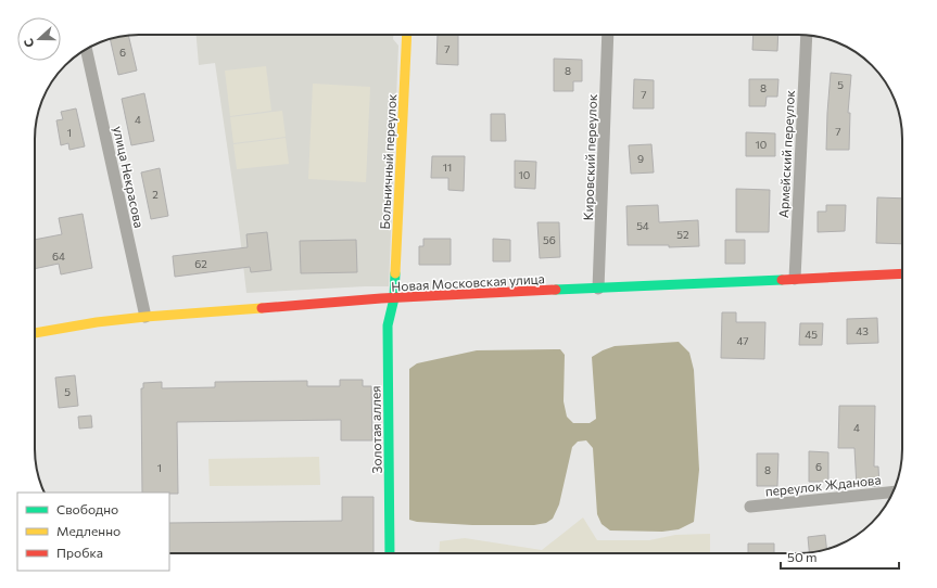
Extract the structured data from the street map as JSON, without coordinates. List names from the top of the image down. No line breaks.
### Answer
{"streets":{"street":["Армейский переулок","Кировский переулок","Больничный переулок","улица Некрасова","Новая Московская улица","Золотая аллея","переулок Жданова"]},"crossings":[["Армейский переулок","Новая Московская улица"],["Кировский переулок","Новая Московская улица"],["Больничный переулок","Новая Московская улица"],["Больничный переулок","Золотая аллея"],["улица Некрасова","Новая Московская улица"],["Новая Московская улица","Золотая аллея"]],"house_numbers":["7","6","8","5","8","7","4","7","1","10","9","11","10","2","54","52","56","64","62","43","45","47","5","4","6","1","8"],"legend":["Свободно","Медленно","Пробка"],"scale_bar":"50 m","north":"left"}
